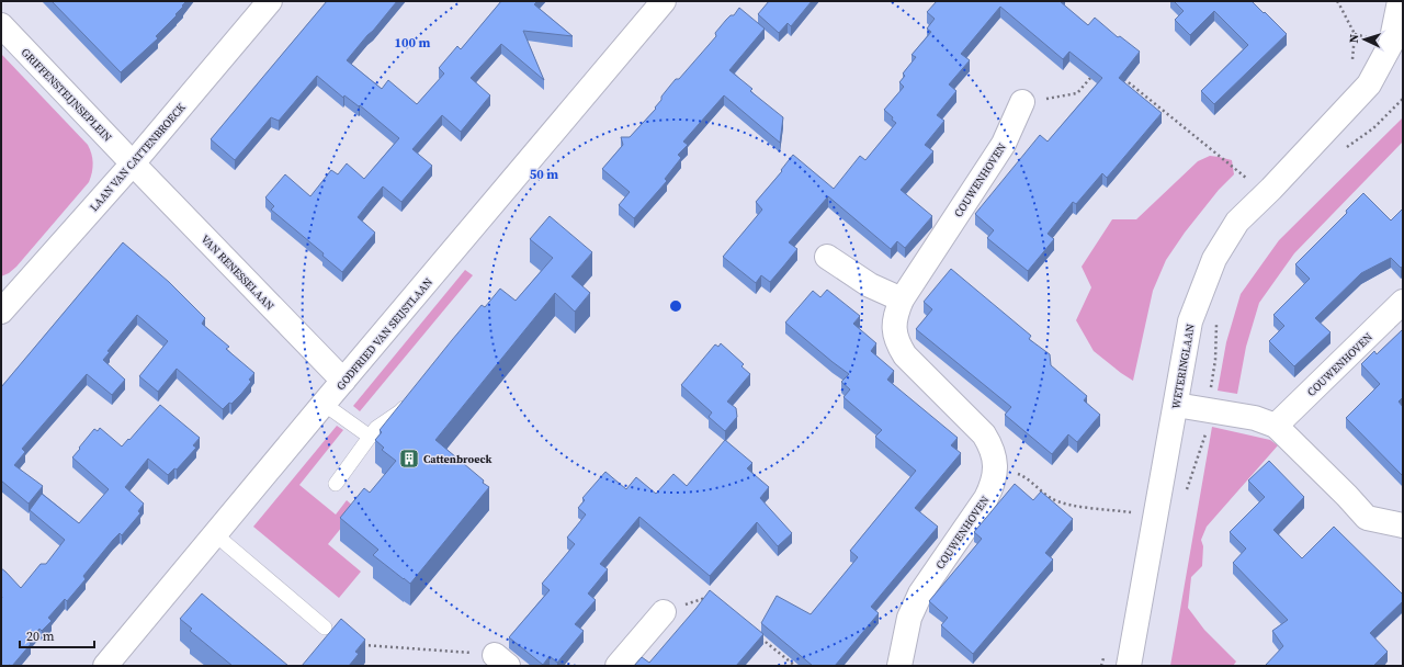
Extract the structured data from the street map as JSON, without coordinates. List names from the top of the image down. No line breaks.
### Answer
{"streets":{"street":["GRIFFENSTEIJNSEPLEIN","LAAN VAN CATTENBROECK","COUWENHOVEN","VAN RENESSELAAN","GODFRIED VAN SEIJSTLAAN","WETERINGLAAN"]},"crossings":[["GRIFFENSTEIJNSEPLEIN","LAAN VAN CATTENBROECK"],["GRIFFENSTEIJNSEPLEIN","VAN RENESSELAAN"],["LAAN VAN CATTENBROECK","VAN RENESSELAAN"],["VAN RENESSELAAN","GODFRIED VAN SEIJSTLAAN"]],"places":{"building":["Cattenbroeck"]},"scale_bar":"20 m","north":"left","rings":["100 m","50 m"]}
